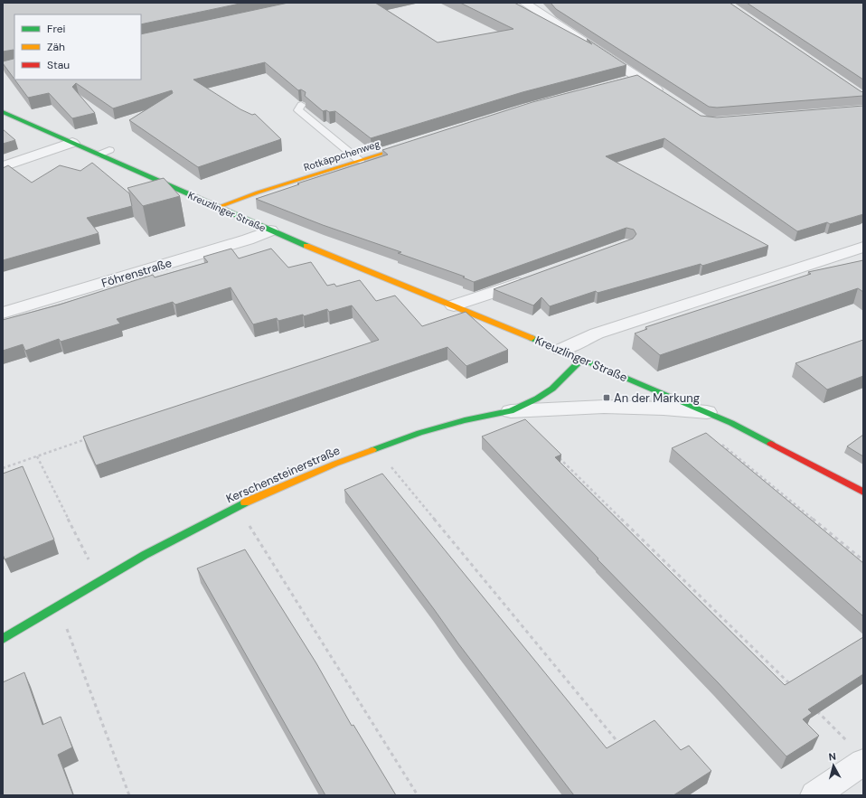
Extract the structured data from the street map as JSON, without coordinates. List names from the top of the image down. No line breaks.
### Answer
{"streets":{"street":["Rotkäppchenweg","Kreuzlinger Straße","Föhrenstraße","Kerschensteinerstraße"]},"crossings":[["Rotkäppchenweg","Kreuzlinger Straße"],["Kreuzlinger Straße","Föhrenstraße"],["Kreuzlinger Straße","Kerschensteinerstraße"]],"places":{"transit":["An der Markung"]},"legend":["Frei","Zäh","Stau"],"north":"top"}
